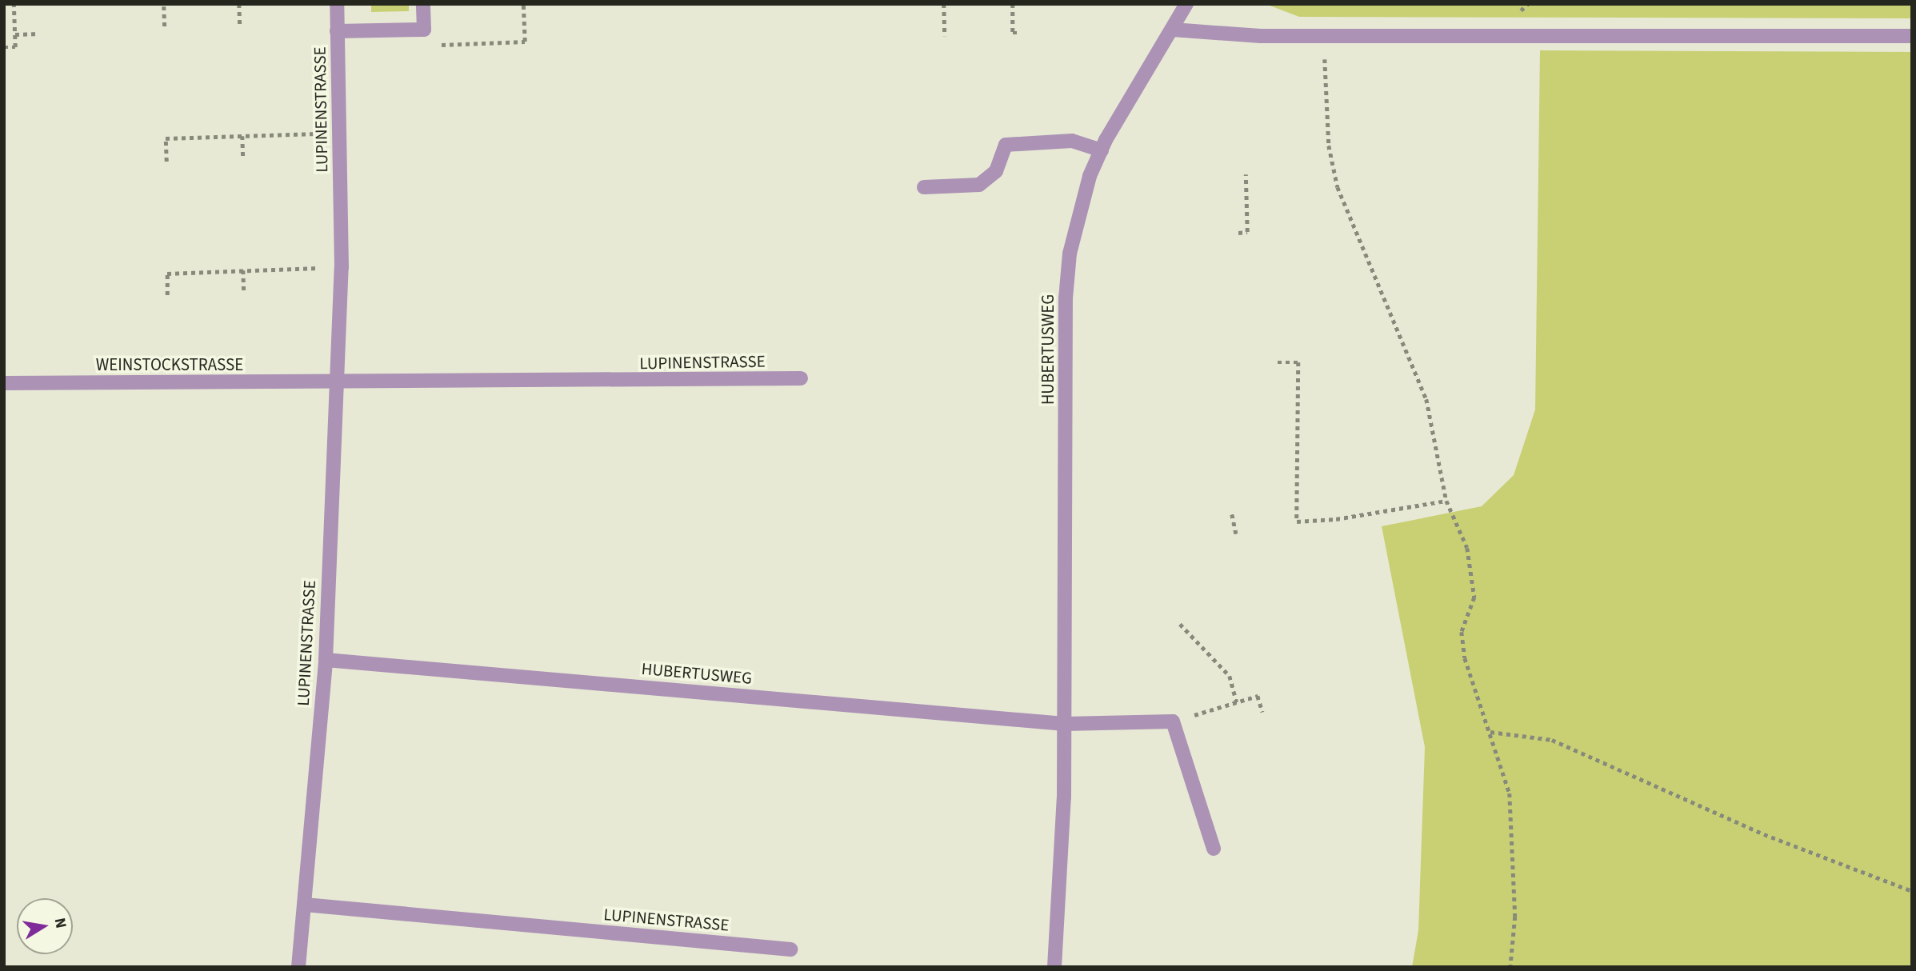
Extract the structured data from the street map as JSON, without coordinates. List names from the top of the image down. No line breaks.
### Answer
{"streets":{"street":["LUPINENSTRASSE","HUBERTUSWEG","WEINSTOCKSTRASSE"]},"crossings":[["LUPINENSTRASSE","HUBERTUSWEG"],["LUPINENSTRASSE","WEINSTOCKSTRASSE"]],"north":"right"}
